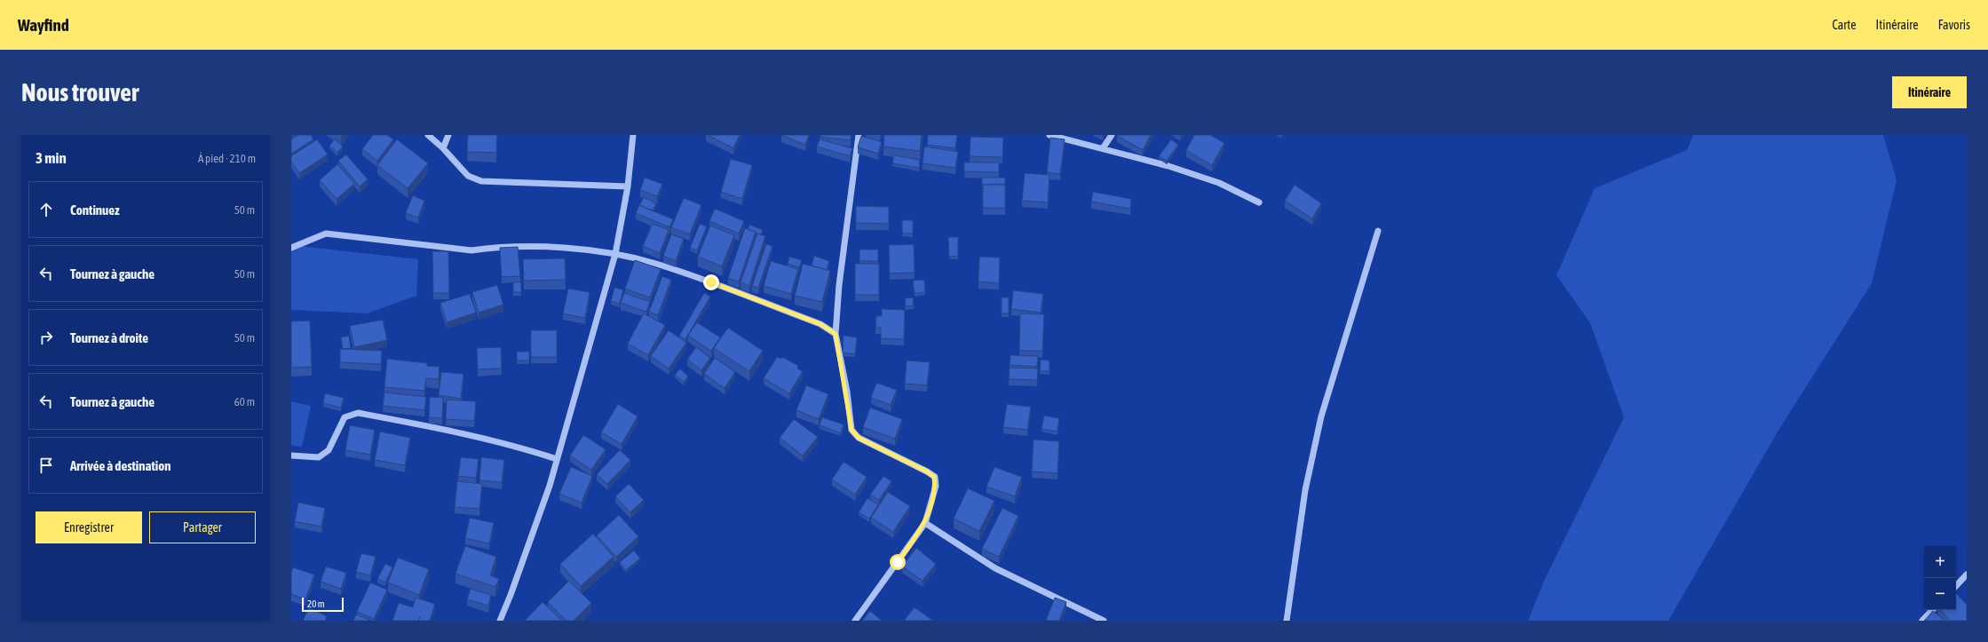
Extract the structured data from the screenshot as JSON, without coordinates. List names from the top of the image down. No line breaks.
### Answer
{"scale_bar":"20 m","page":{"header":"Wayfind","nav":["Carte","Itinéraire","Favoris"],"buttons":["Itinéraire",["Enregistrer","Partager"]],"title":"Nous trouver","heading":["3 min","À pied · 210 m"],"list":[["Continuez","50 m"],["Tournez à gauche","50 m"],["Tournez à droite","50 m"],["Tournez à gauche","60 m"],"Arrivée à destination"],"map_buttons":["+","−"],"scale":"20 m"}}
